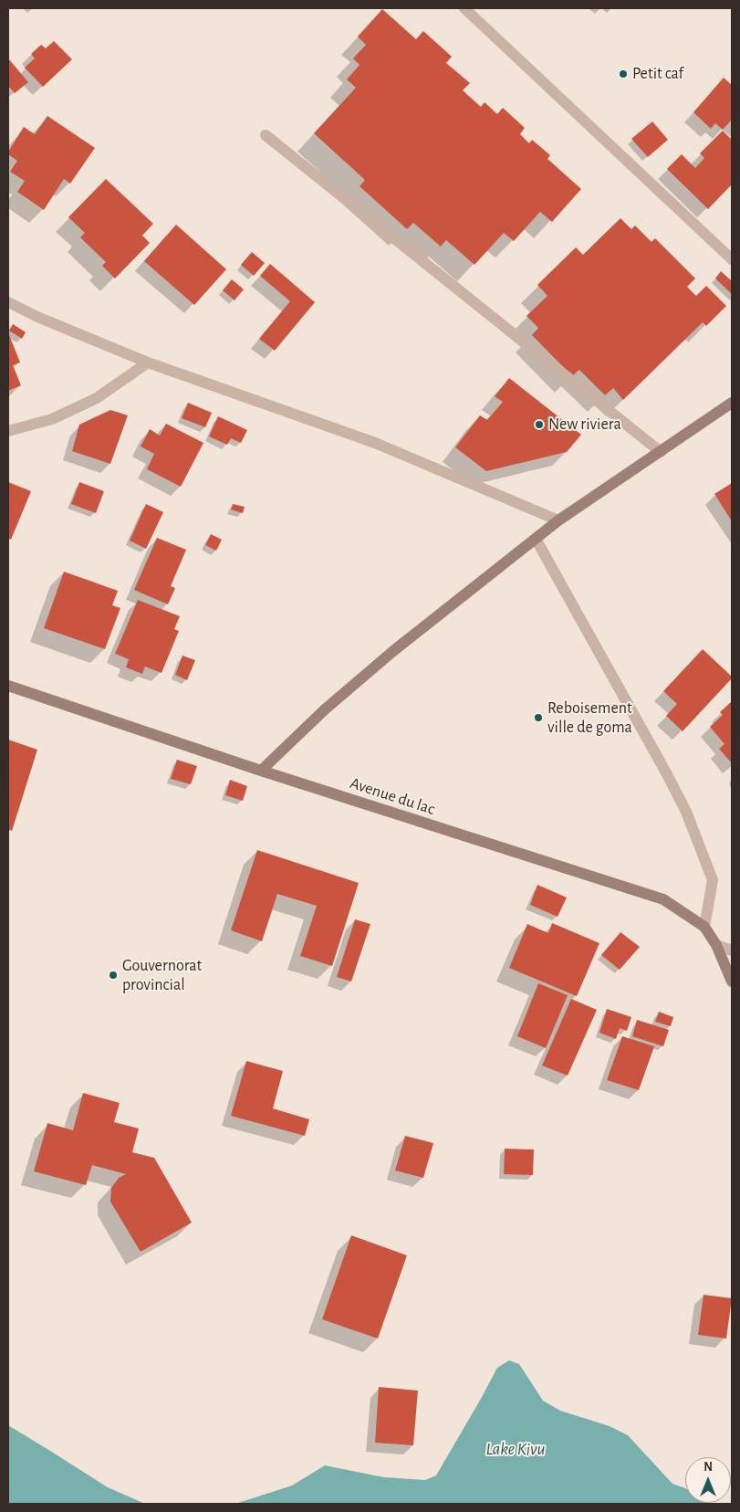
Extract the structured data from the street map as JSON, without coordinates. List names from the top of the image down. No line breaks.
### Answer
{"streets":{"main road":["Avenue du lac"]},"water":["Lake Kivu"],"places":["Petit caf","New riviera","Reboisement ville de goma","Gouvernorat provincial"],"north":"top"}
